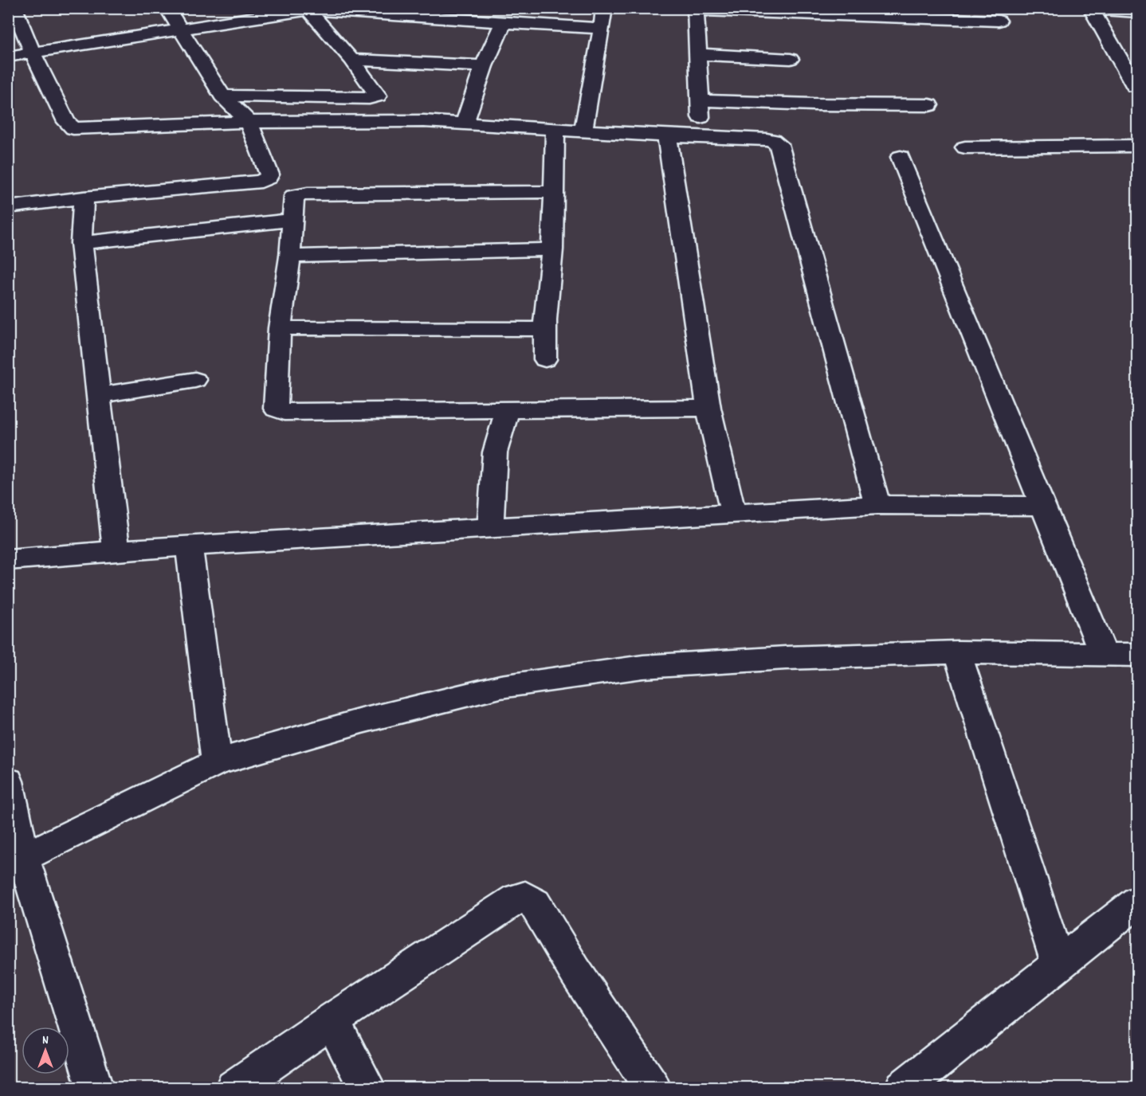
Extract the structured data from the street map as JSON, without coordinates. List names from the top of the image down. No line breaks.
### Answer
{"north":"top"}
